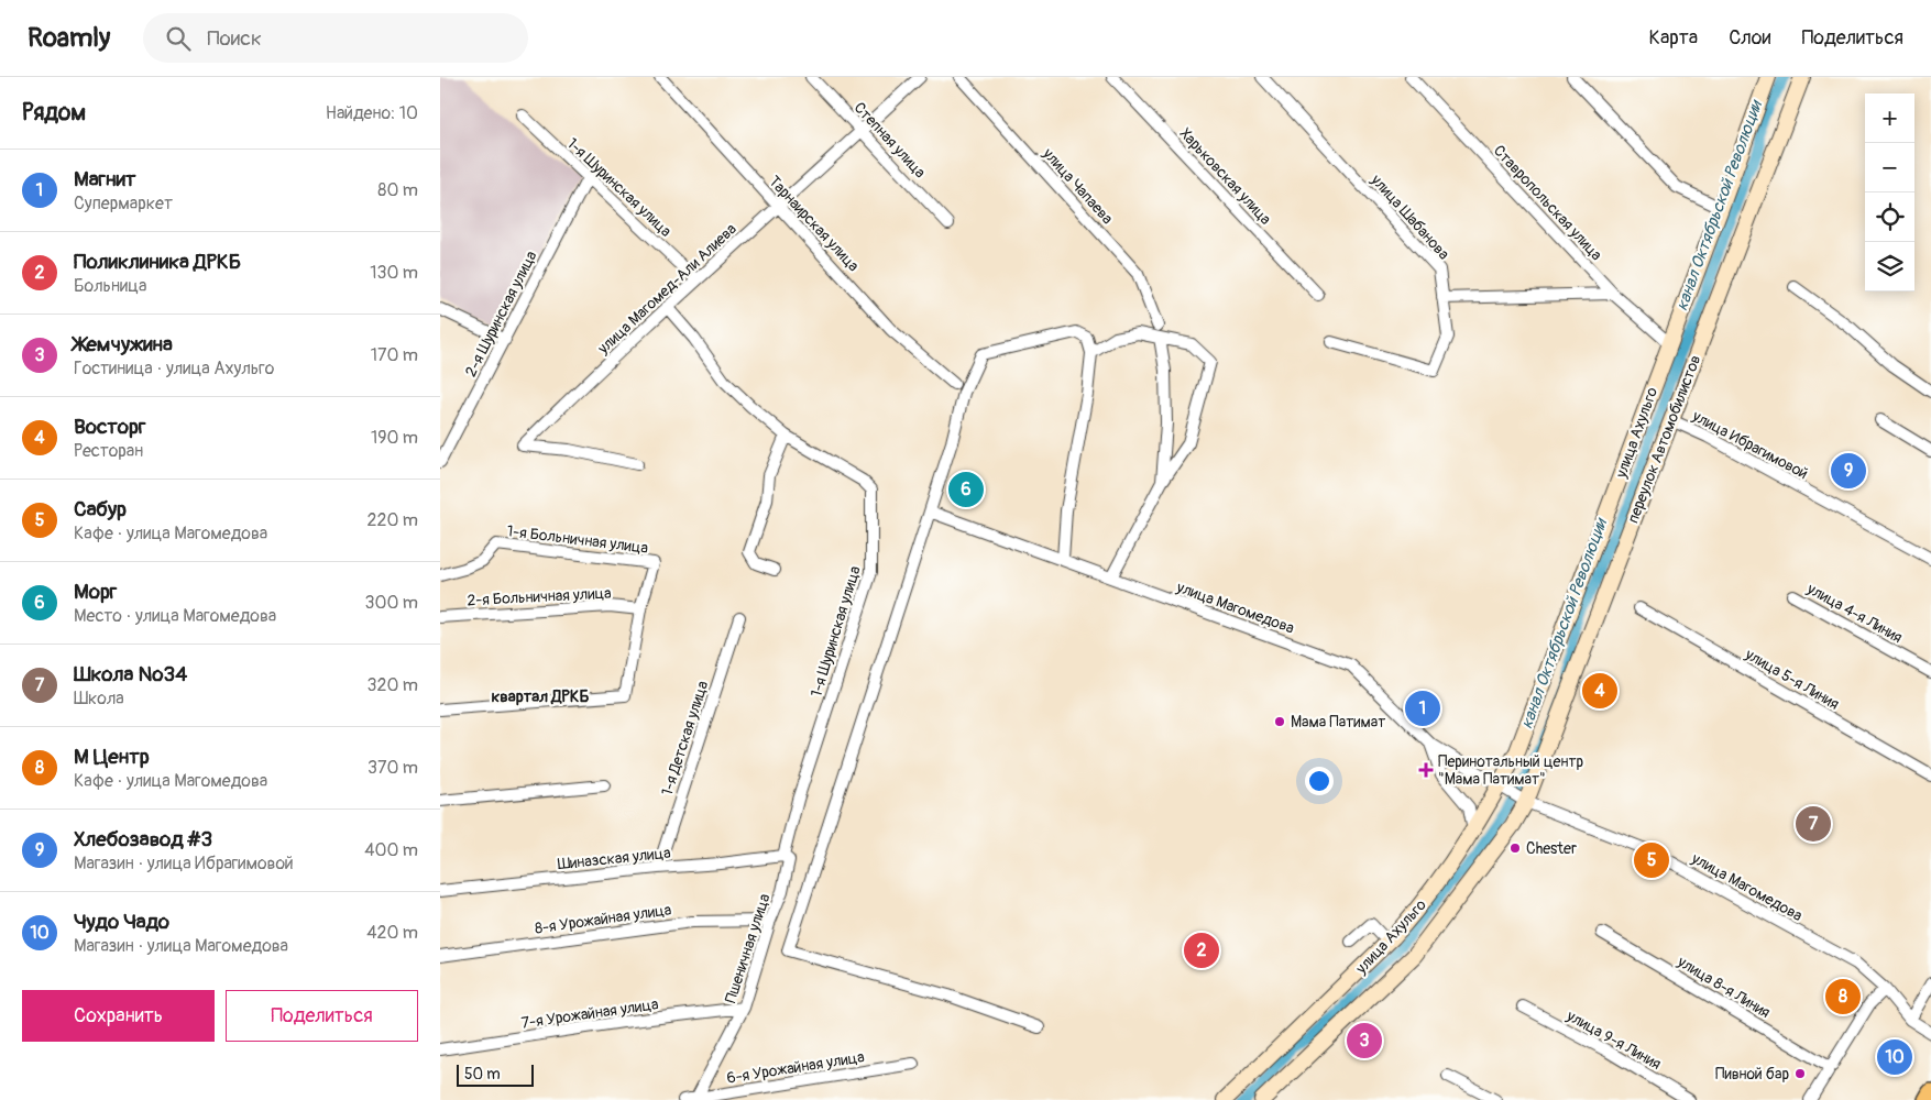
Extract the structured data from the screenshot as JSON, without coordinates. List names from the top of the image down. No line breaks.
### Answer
{"streets":{"main road":["улица Ахульго","переулок Автомобилистов"],"street":["Степная улица","Харьковская улица","улица Чапаева","1-я Шуринская улица","Ставропольская улица","улица Шабанова","Тарнаирская улица","улица Магомед-Али Алиева","2-я Шуринская улица","улица Ибрагимовой","1-я Больничная улица","2-я Больничная улица","улица Магомедова","улица 4-я Линия","улица 5-я Линия","1-я Детская улица","Шиназская улица","8-я Урожайная улица","Пшеничная улица","улица 8-я Линия","7-я Урожайная улица","улица 9-я Линия","6-я Урожайная улица"]},"crossings":[["Степная улица","улица Магомед-Али Алиева"],["1-я Шуринская улица","улица Магомед-Али Алиева"],["1-я Шуринская улица","2-я Шуринская улица"],["1-я Шуринская улица","Шиназская улица"],["1-я Шуринская улица","Пшеничная улица"],["Ставропольская улица","улица Ахульго"],["Тарнаирская улица","улица Магомед-Али Алиева"],["улица Ахульго","улица Магомедова"],["переулок Автомобилистов","улица Ибрагимовой"],["переулок Автомобилистов","улица Магомедова"],["1-я Больничная улица","2-я Больничная улица"],["1-я Детская улица","Шиназская улица"],["Шиназская улица","Пшеничная улица"],["8-я Урожайная улица","Пшеничная улица"],["Пшеничная улица","7-я Урожайная улица"],["Пшеничная улица","6-я Урожайная улица"]],"districts":["квартал ДРКБ"],"water":["канал Октябрьской Революции"],"places":{"other":["Мама Патимат","Chester","Пивной бар"],"health":["Перинотальный центр \"Мама Патимат\""]},"scale_bar":"50 m","page":{"header":"Roamly","search":"Поиск","nav":["Карта","Слои","Поделиться"],"heading":["Рядом","Найдено: 10"],"map_buttons":["+","−"],"list":[{"mark":"1","name":"Магнит","note":"Супермаркет","value":"80 m"},{"mark":"2","name":"Поликлиника ДРКБ","note":"Больница","value":"130 m"},{"mark":"3","name":"Жемчужина","note":"Гостиница · улица Ахульго","value":"170 m"},{"mark":"4","name":"Восторг","note":"Ресторан","value":"190 m"},{"mark":"5","name":"Сабур","note":"Кафе · улица Магомедова","value":"220 m"},{"mark":"6","name":"Морг","note":"Место · улица Магомедова","value":"300 m"},{"mark":"7","name":"Школа №34","note":"Школа","value":"320 m"},{"mark":"8","name":"М Центр","note":"Кафе · улица Магомедова","value":"370 m"},{"mark":"9","name":"Хлебозавод #3","note":"Магазин · улица Ибрагимовой","value":"400 m"},{"mark":"10","name":"Чудо Чадо","note":"Магазин · улица Магомедова","value":"420 m"}],"pins":["9","6","4","1","7","5","2","8","3","10"],"buttons":["Сохранить","Поделиться"],"scale":"50 m"}}
